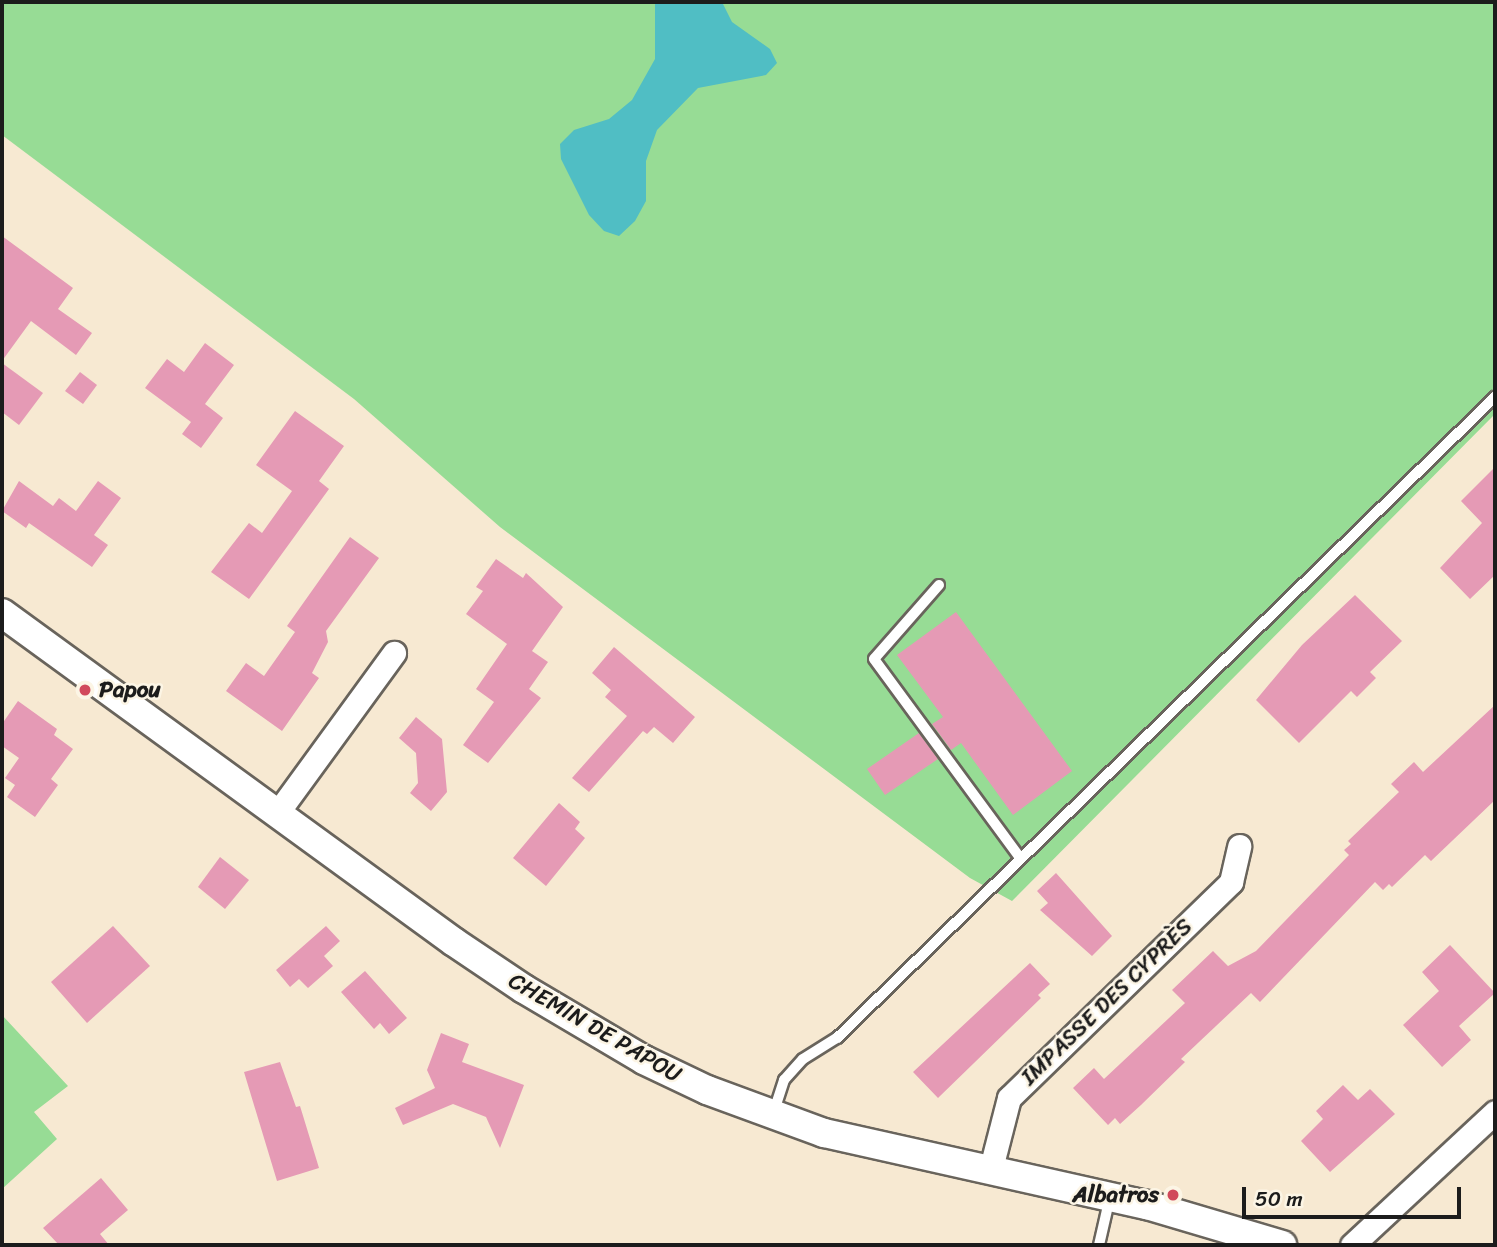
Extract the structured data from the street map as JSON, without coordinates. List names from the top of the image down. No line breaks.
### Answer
{"streets":{"street":["IMPASSE DES CYPRÈS","CHEMIN DE PAPOU"]},"crossings":[["IMPASSE DES CYPRÈS","CHEMIN DE PAPOU"]],"places":["Papou","Albatros"],"scale_bar":"50 m"}
